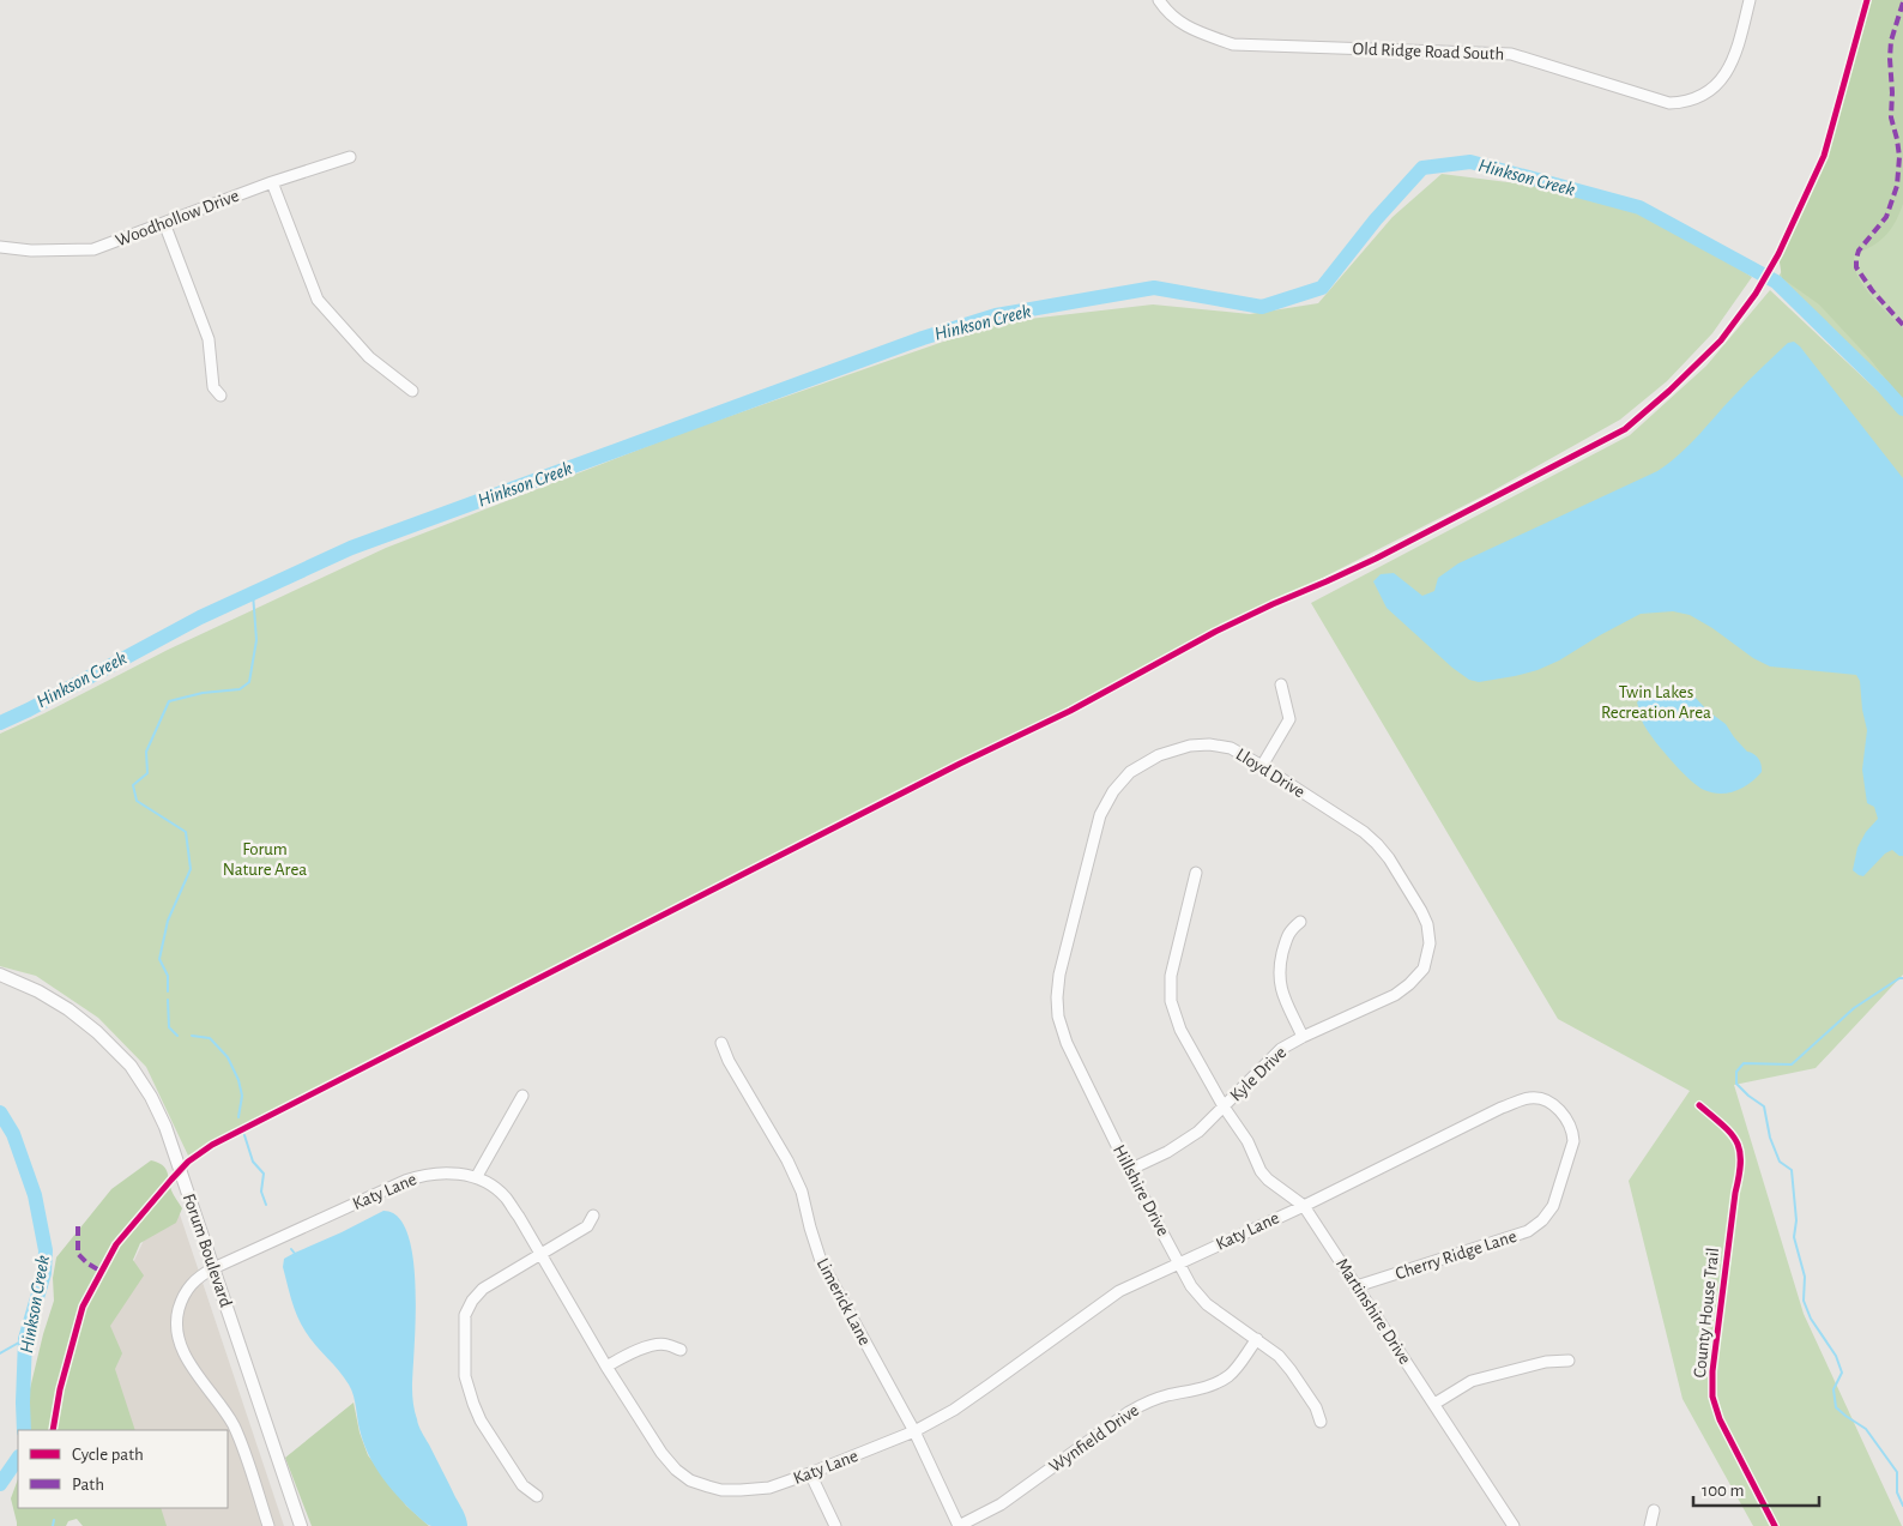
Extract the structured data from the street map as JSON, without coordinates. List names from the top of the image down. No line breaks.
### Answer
{"streets":{"street":["Old Ridge Road South","Woodhollow Drive","Lloyd Drive","Kyle Drive","Hillshire Drive","Katy Lane","Forum Boulevard","Cherry Ridge Lane","Limerick Lane","Martinshire Drive","Wynfield Drive"],"cycle path":["County House Trail"]},"crossings":[["Lloyd Drive","Kyle Drive"],["Lloyd Drive","Hillshire Drive"],["Kyle Drive","Hillshire Drive"],["Kyle Drive","Martinshire Drive"],["Hillshire Drive","Katy Lane"],["Hillshire Drive","Wynfield Drive"],["Katy Lane","Forum Boulevard"],["Katy Lane","Cherry Ridge Lane"],["Katy Lane","Limerick Lane"],["Katy Lane","Martinshire Drive"],["Cherry Ridge Lane","Martinshire Drive"],["Limerick Lane","Wynfield Drive"]],"water":["Hinkson Creek"],"parks":["Twin Lakes Recreation Area","Forum Nature Area"],"legend":["Cycle path","Path"],"scale_bar":"100 m"}
